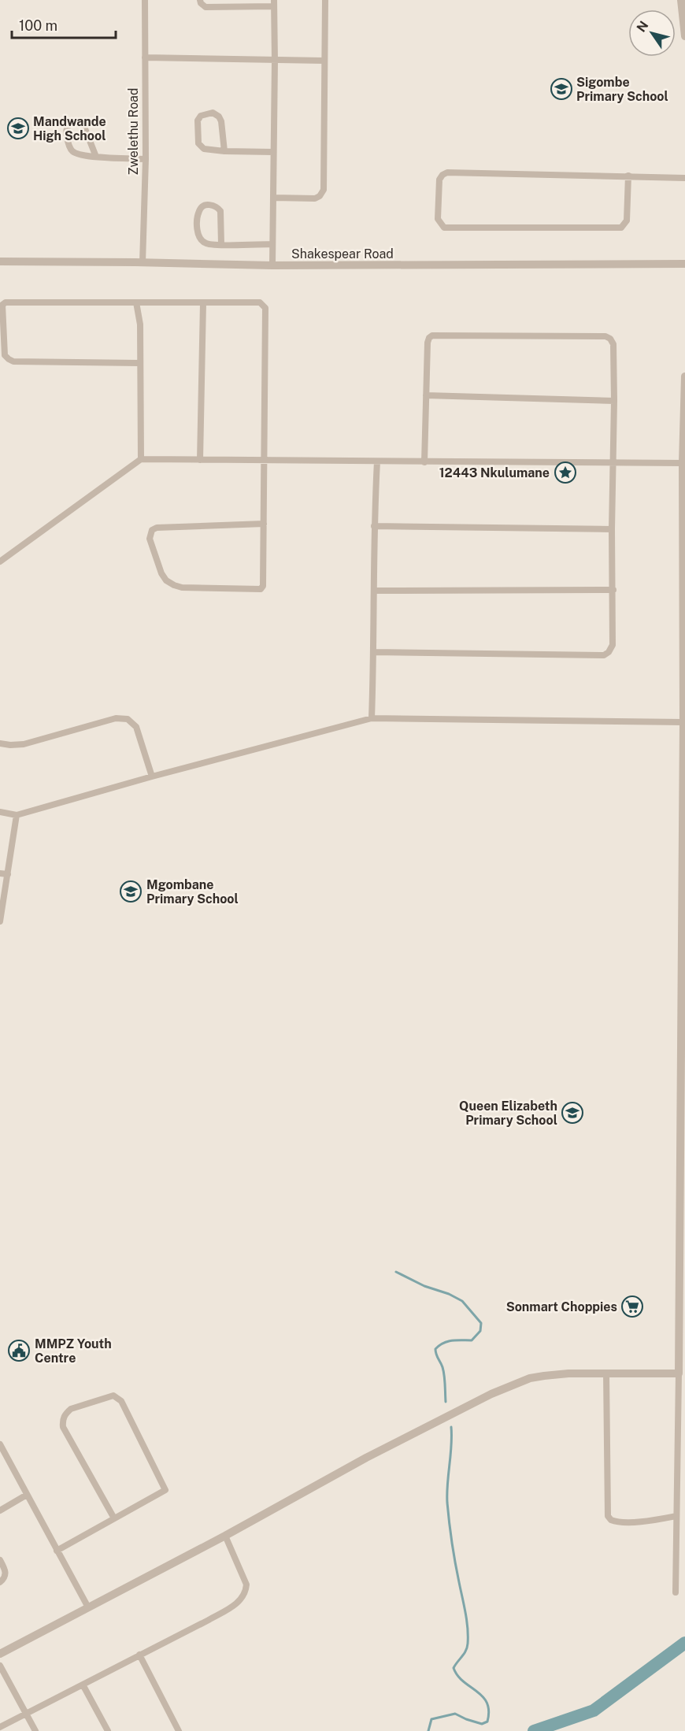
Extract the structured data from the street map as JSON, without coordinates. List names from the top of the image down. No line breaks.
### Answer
{"streets":{"street":["Zwelethu Road","Shakespear Road"]},"crossings":[["Zwelethu Road","Shakespear Road"]],"places":{"school or university":["Sigombe Primary School","Mandwande High School","Mgombane Primary School","Queen Elizabeth Primary School"],"place":["12443 Nkulumane"],"supermarket":["Sonmart Choppies"],"public building":["MMPZ Youth Centre"]},"scale_bar":"100 m","north":"top left"}
